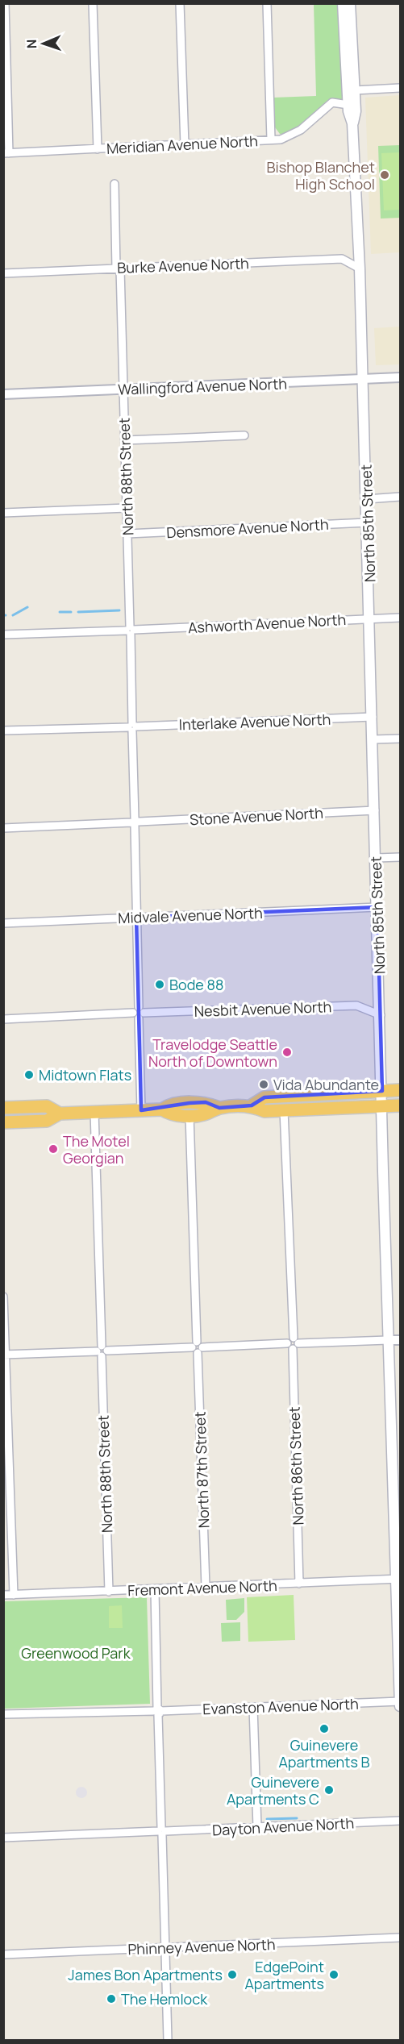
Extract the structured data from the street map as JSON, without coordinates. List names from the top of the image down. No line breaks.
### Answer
{"streets":{"main road":["North 85th Street"],"street":["Meridian Avenue North","Burke Avenue North","Wallingford Avenue North","North 88th Street","Densmore Avenue North","Ashworth Avenue North","Interlake Avenue North","Stone Avenue North","Midvale Avenue North","Nesbit Avenue North","North 86th Street","North 87th Street","Fremont Avenue North","Evanston Avenue North","Dayton Avenue North","Phinney Avenue North"]},"crossings":[["Meridian Avenue North","North 85th Street"],["Burke Avenue North","North 88th Street"],["Burke Avenue North","North 85th Street"],["Wallingford Avenue North","North 88th Street"],["Wallingford Avenue North","North 85th Street"],["North 88th Street","Densmore Avenue North"],["North 88th Street","Ashworth Avenue North"],["North 88th Street","Interlake Avenue North"],["North 88th Street","Stone Avenue North"],["North 88th Street","Midvale Avenue North"],["North 88th Street","Nesbit Avenue North"],["North 88th Street","Fremont Avenue North"],["North 85th Street","Densmore Avenue North"],["North 85th Street","Ashworth Avenue North"],["North 85th Street","Interlake Avenue North"],["North 85th Street","Stone Avenue North"],["North 85th Street","Midvale Avenue North"],["North 85th Street","Nesbit Avenue North"],["North 85th Street","Fremont Avenue North"],["North 85th Street","Evanston Avenue North"],["North 86th Street","Fremont Avenue North"],["North 87th Street","Fremont Avenue North"]],"parks":["Greenwood Park"],"places":["Bishop Blanchet High School","Bode 88","Travelodge Seattle North of Downtown","Midtown Flats","Vida Abundante","The Motel Georgian","Guinevere Apartments B","Guinevere Apartments C","James Bon Apartments","EdgePoint Apartments","The Hemlock"],"north":"left"}
